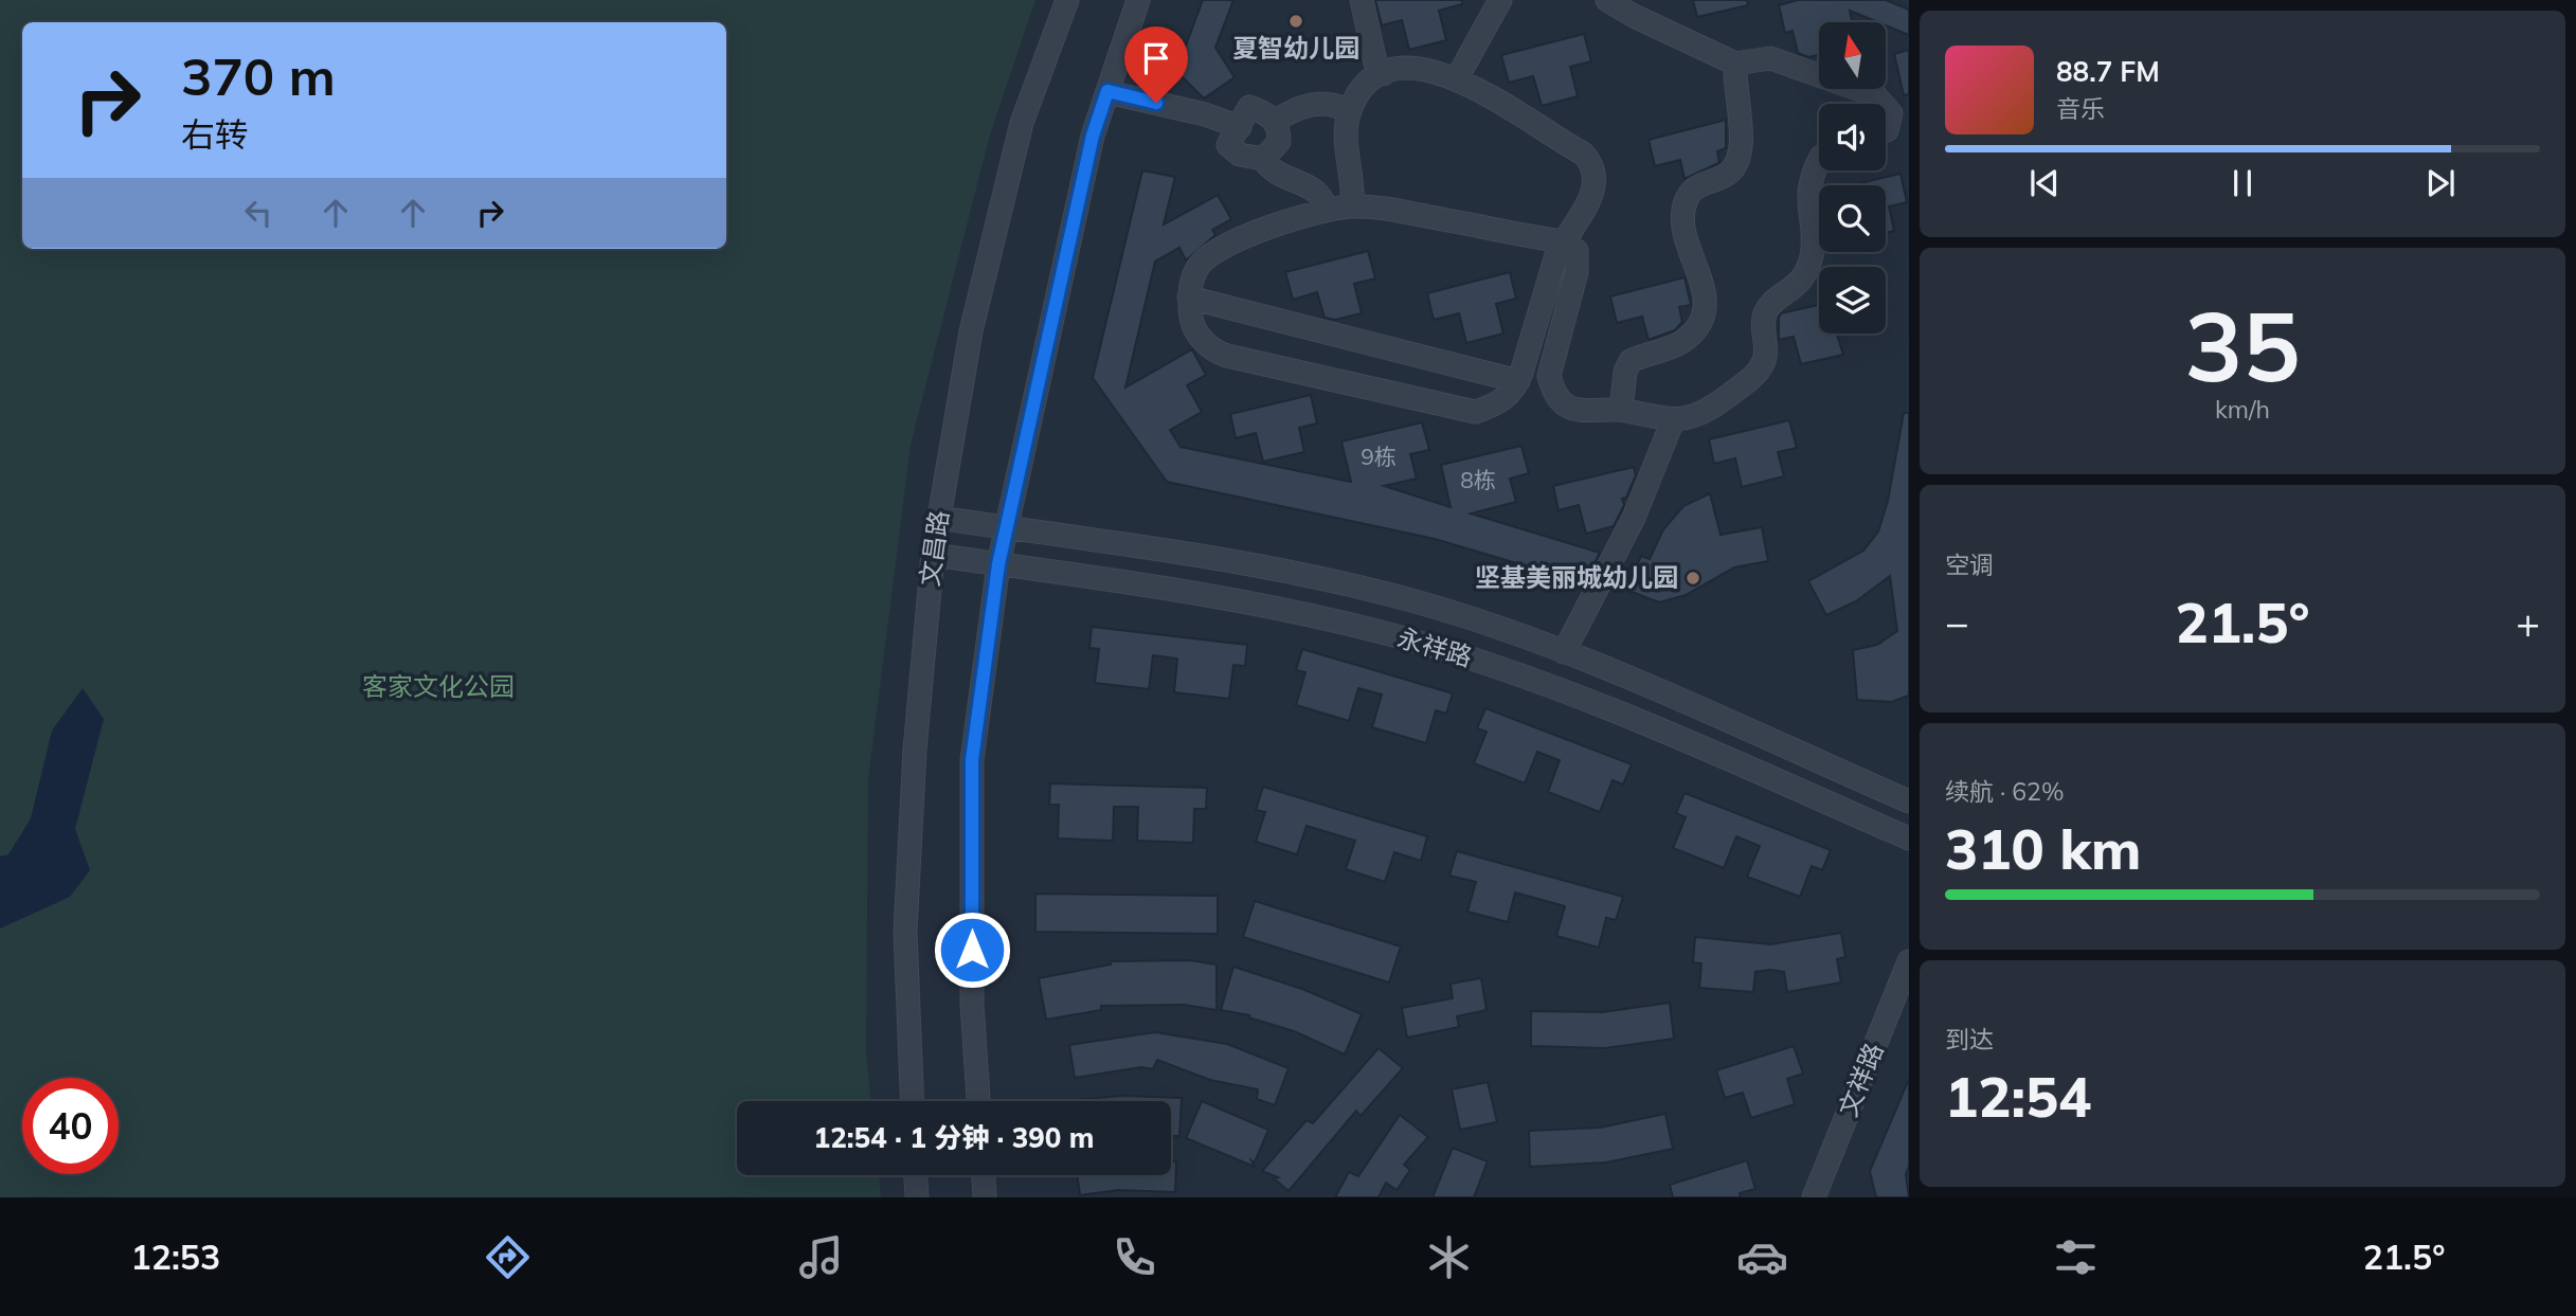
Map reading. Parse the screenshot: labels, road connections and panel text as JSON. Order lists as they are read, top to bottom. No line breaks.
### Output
{"streets":{"street":["文昌路","永祥路","文祥路"]},"crossings":[["文昌路","永祥路"]],"parks":["客家文化公园"],"places":["夏智幼儿园","坚基美丽城幼儿园"],"house_numbers":["9栋","8栋"],"north":"top","page":{"turn":["370 m","右转"],"song":["88.7 FM","音乐"],"tile":[["35","km/h"],"空调",["续航 · 62%","310 km"],["到达","12:54"]],"heat":["−","21.5°","+"],"limit":"40","trip":"12:54 · 1 分钟 · 390 m","tabs":["12:53","21.5°"]}}
